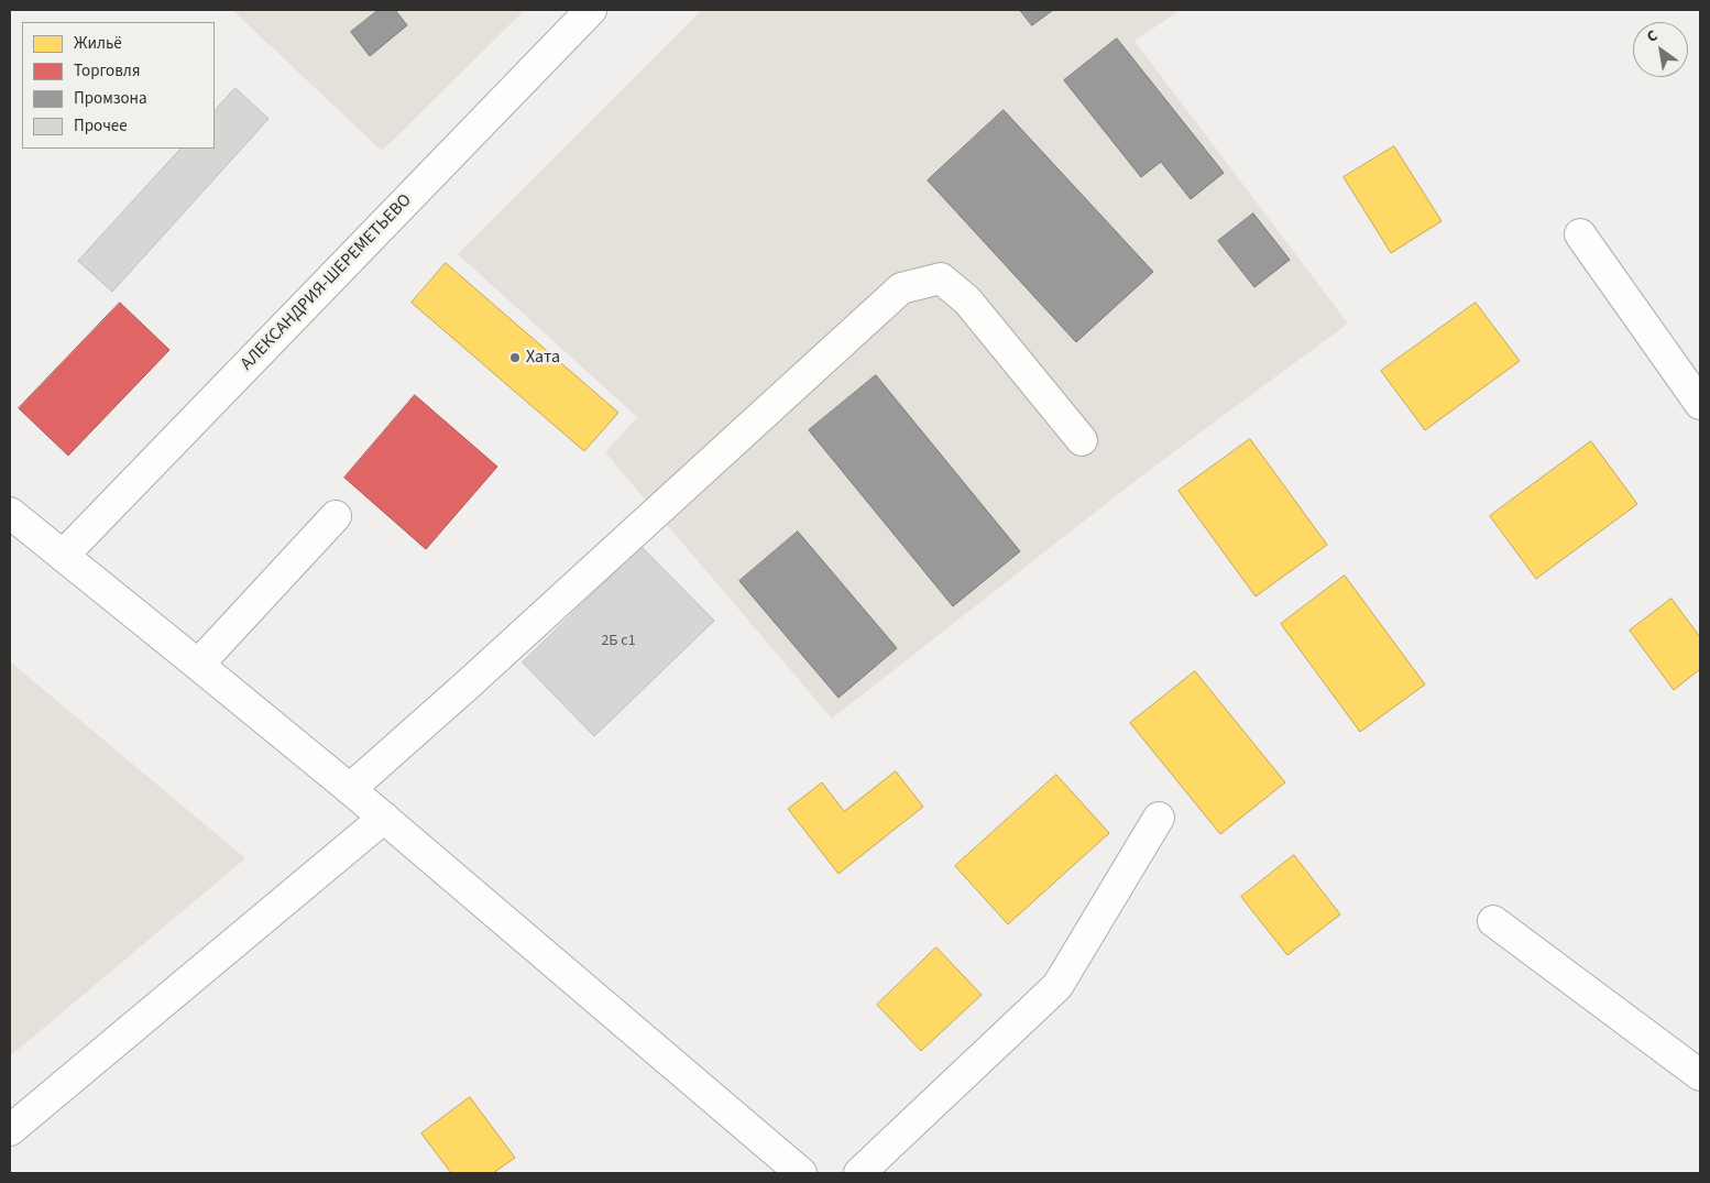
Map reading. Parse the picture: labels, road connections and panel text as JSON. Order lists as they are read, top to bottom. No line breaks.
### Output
{"streets":{"main road":["АЛЕКСАНДРИЯ-ШЕРЕМЕТЬЕВО"]},"places":["Хата"],"house_numbers":["2Б с1"],"legend":["Жильё","Торговля","Промзона","Прочее"],"north":"top left"}
